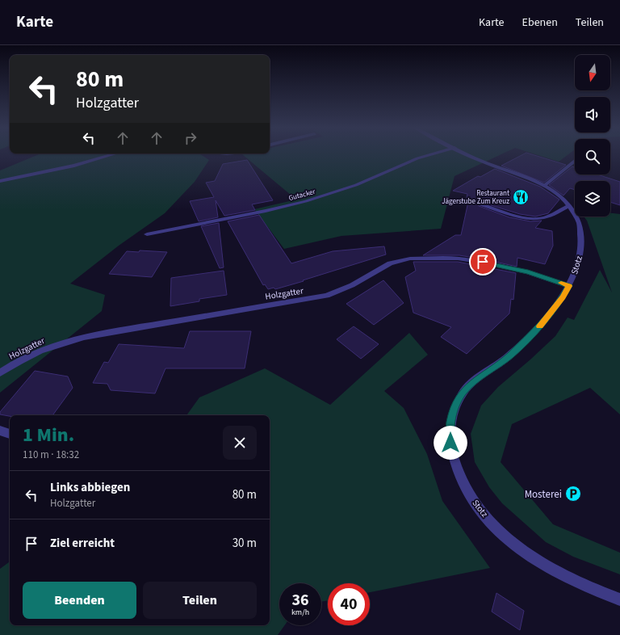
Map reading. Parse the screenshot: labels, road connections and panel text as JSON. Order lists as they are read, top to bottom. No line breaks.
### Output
{"streets":{"street":["Gutacker","Stotz","Holzgatter"]},"crossings":[["Stotz","Holzgatter"]],"places":{"restaurant":["Restaurant Jägerstube Zum Kreuz"],"parking":["Mosterei"]},"north":"bottom","page":{"header":"Karte","nav":["Karte","Ebenen","Teilen"],"turn":["80 m","Holzgatter"],"heading":["1 Min.","110 m · 18:32"],"list":[{"name":"Links abbiegen","note":"Holzgatter","value":"80 m"},{"name":"Ziel erreicht","value":"30 m"}],"buttons":["Beenden","Teilen"],"speed":"36 km/h","limit":"40"}}
